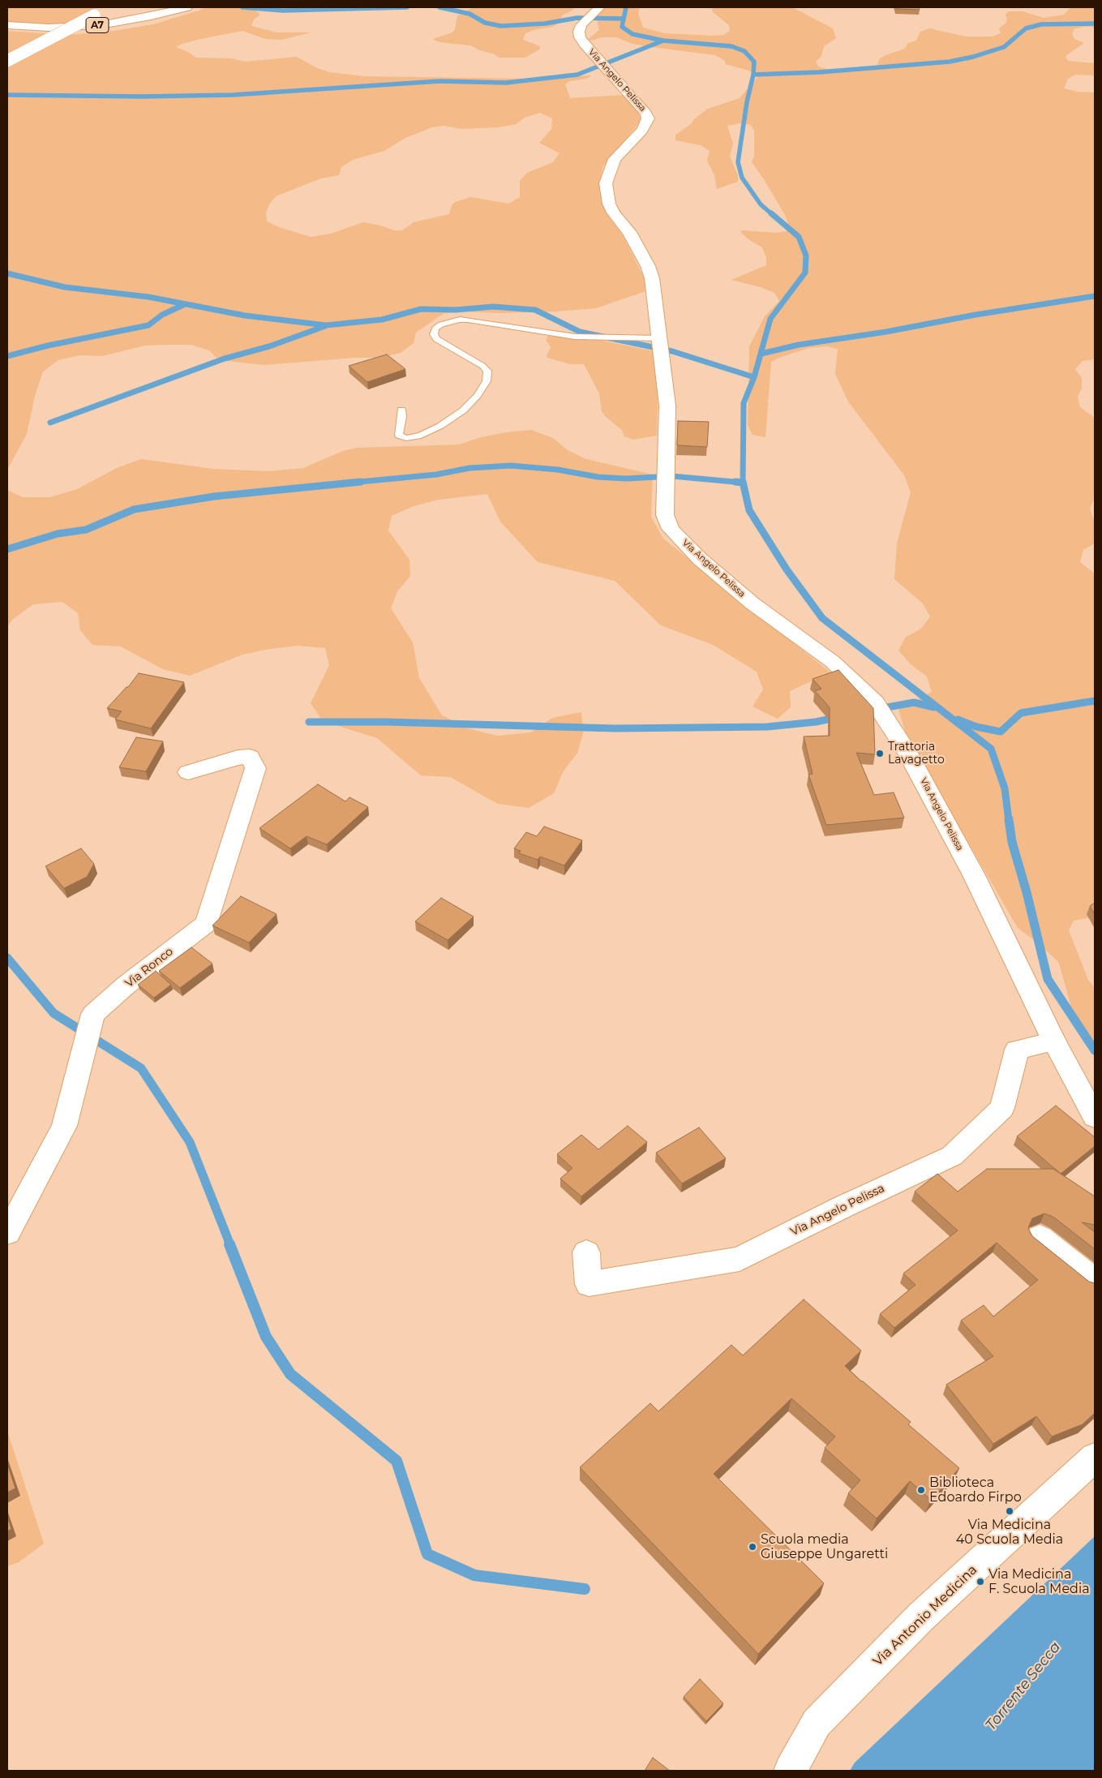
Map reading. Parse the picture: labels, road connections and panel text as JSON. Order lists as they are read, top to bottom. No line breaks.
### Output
{"streets":{"main road":["A7","Via Angelo Pelissa","Via Ronco","Via Antonio Medicina"]},"water":["Torrente Secca"],"places":["Trattoria Lavagetto","Biblioteca Edoardo Firpo","Via Medicina 40 Scuola Media","Scuola media Giuseppe Ungaretti","Via Medicina F. Scuola Media"]}
